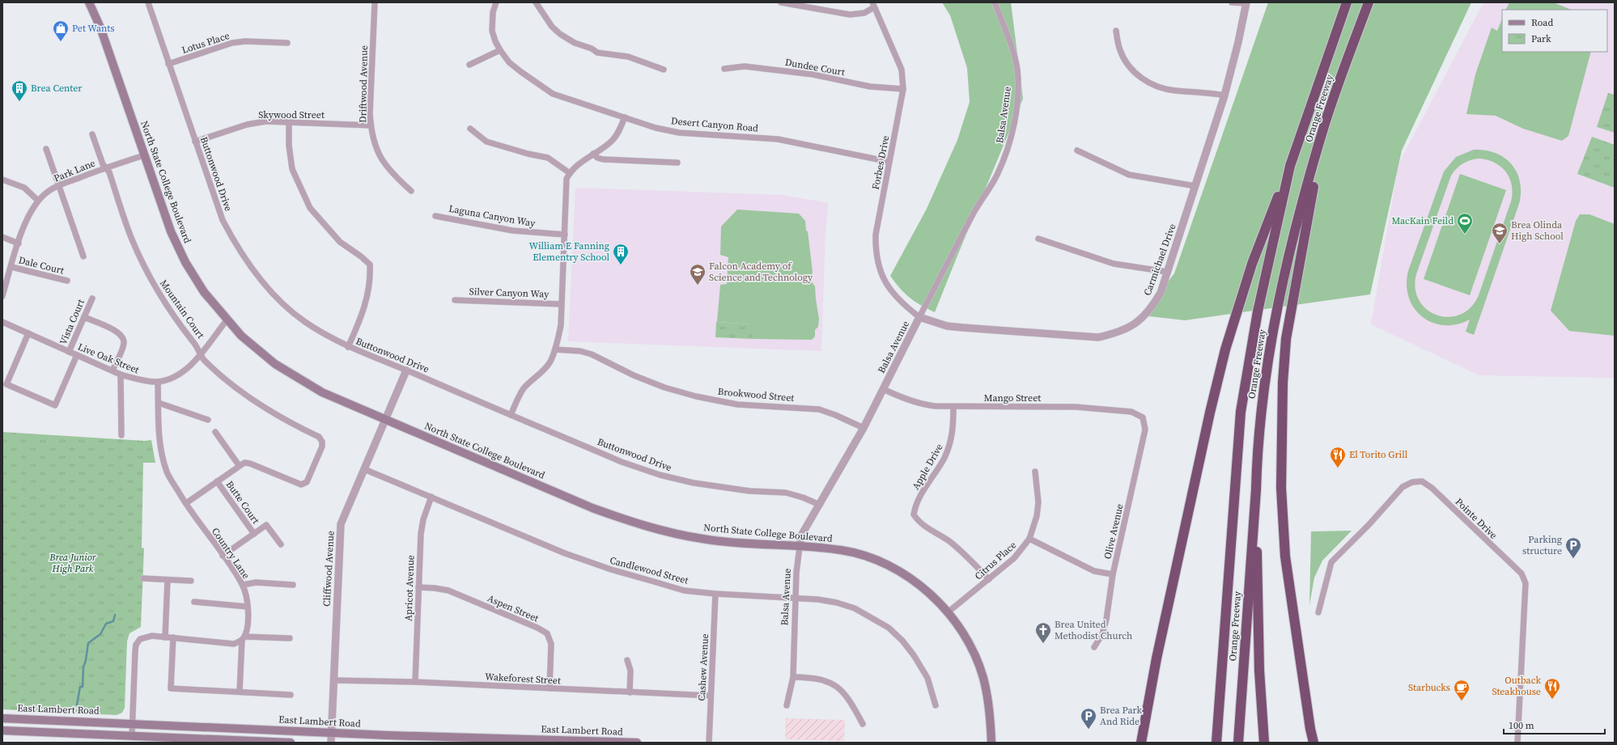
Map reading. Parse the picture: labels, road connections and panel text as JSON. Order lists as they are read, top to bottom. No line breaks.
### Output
{"streets":{"highway":["Orange Freeway"],"main road":["North State College Boulevard","East Lambert Road"],"street":["Lotus Place","Dundee Court","Driftwood Avenue","Skywood Street","Balsa Avenue","Desert Canyon Road","Forbes Drive","Park Lane","Buttonwood Drive","Laguna Canyon Way","Carmichael Drive","Dale Court","Silver Canyon Way","Mountain Court","Vista Court","Live Oak Street","Brookwood Street","Mango Street","Apple Drive","Butte Court","Pointe Drive","Olive Avenue","Country Lane","Citrus Place","Cliffwood Avenue","Candlewood Street","Apricot Avenue","Aspen Street","Cashew Avenue","Wakeforest Street"]},"crossings":[["Lotus Place","Buttonwood Drive"],["Dundee Court","Forbes Drive"],["Driftwood Avenue","Skywood Street"],["Skywood Street","Buttonwood Drive"],["Balsa Avenue","Forbes Drive"],["Balsa Avenue","Buttonwood Drive"],["Balsa Avenue","North State College Boulevard"],["Balsa Avenue","Carmichael Drive"],["Balsa Avenue","Brookwood Street"],["Balsa Avenue","Mango Street"],["Balsa Avenue","Candlewood Street"],["Desert Canyon Road","Forbes Drive"],["Forbes Drive","Carmichael Drive"],["Park Lane","North State College Boulevard"],["Park Lane","Dale Court"],["Park Lane","Mountain Court"],["Buttonwood Drive","Cliffwood Avenue"],["North State College Boulevard","Live Oak Street"],["North State College Boulevard","Citrus Place"],["North State College Boulevard","Cliffwood Avenue"],["Mountain Court","Live Oak Street"],["Vista Court","Live Oak Street"],["Live Oak Street","Country Lane"],["Mango Street","Apple Drive"],["Mango Street","Olive Avenue"],["Apple Drive","Citrus Place"],["Cliffwood Avenue","Candlewood Street"],["Cliffwood Avenue","Wakeforest Street"],["Cliffwood Avenue","East Lambert Road"],["Candlewood Street","Apricot Avenue"],["Candlewood Street","Cashew Avenue"],["Apricot Avenue","Aspen Street"],["Apricot Avenue","Wakeforest Street"],["Aspen Street","Wakeforest Street"],["Cashew Avenue","Wakeforest Street"]],"parks":["Brea Junior High Park"],"places":{"shop":["Pet Wants"],"building":["Brea Center","William E Fanning Elementry School"],"sports":["MacKain Feild"],"school or university":["Brea Olinda High School","Falcon Academy of Science and Technology"],"restaurant":["El Torito Grill","Outback Steakhouse"],"parking":["Parking structure","Brea Park And Ride"],"church":["Brea United Methodist Church"],"cafe":["Starbucks"]},"legend":["Road","Park"],"scale_bar":"100 m"}
